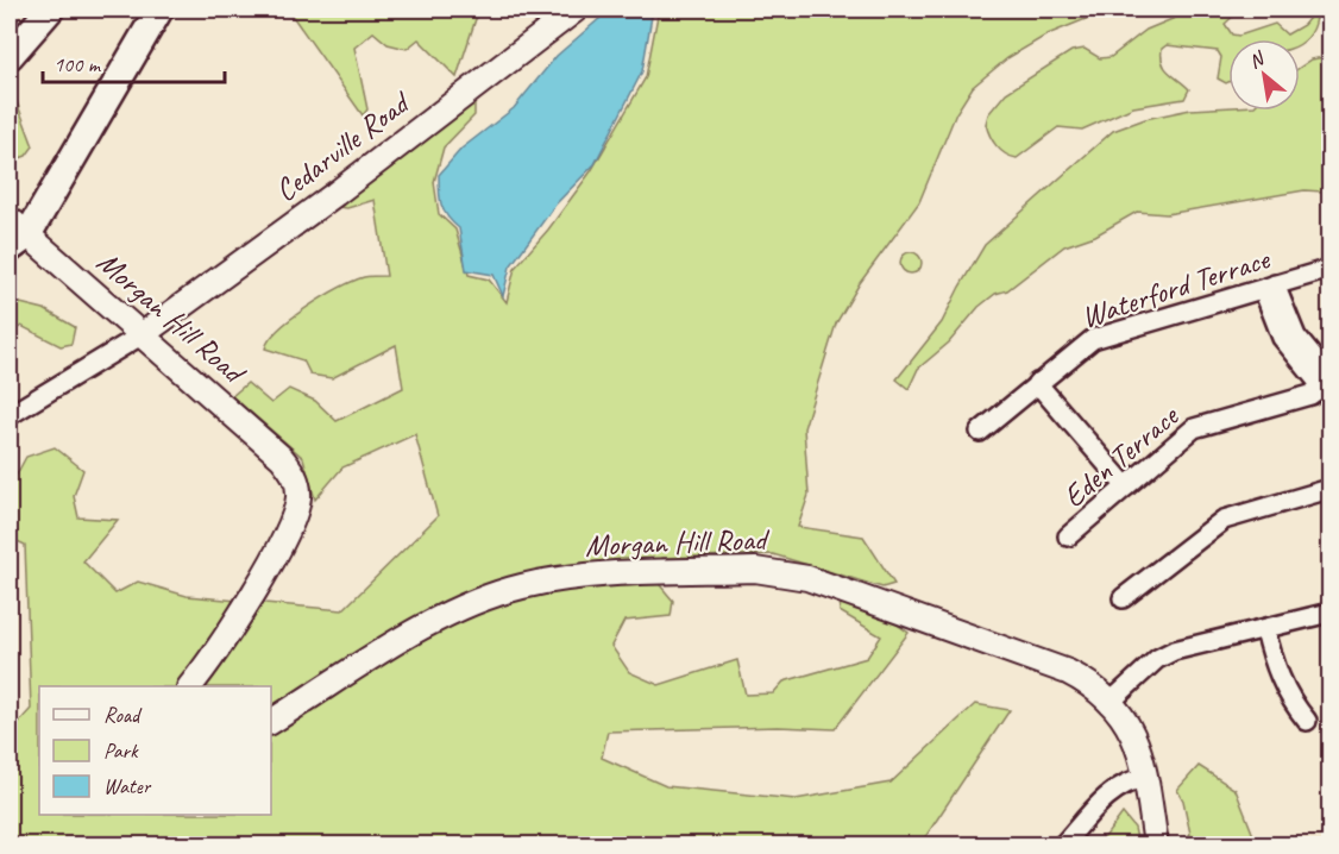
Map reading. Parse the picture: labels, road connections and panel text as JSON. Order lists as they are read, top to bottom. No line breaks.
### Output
{"streets":{"main road":["Cedarville Road","Morgan Hill Road"],"street":["Waterford Terrace","Eden Terrace"]},"crossings":[["Cedarville Road","Morgan Hill Road"]],"legend":["Road","Park","Water"],"scale_bar":"100 m","north":"top left"}
